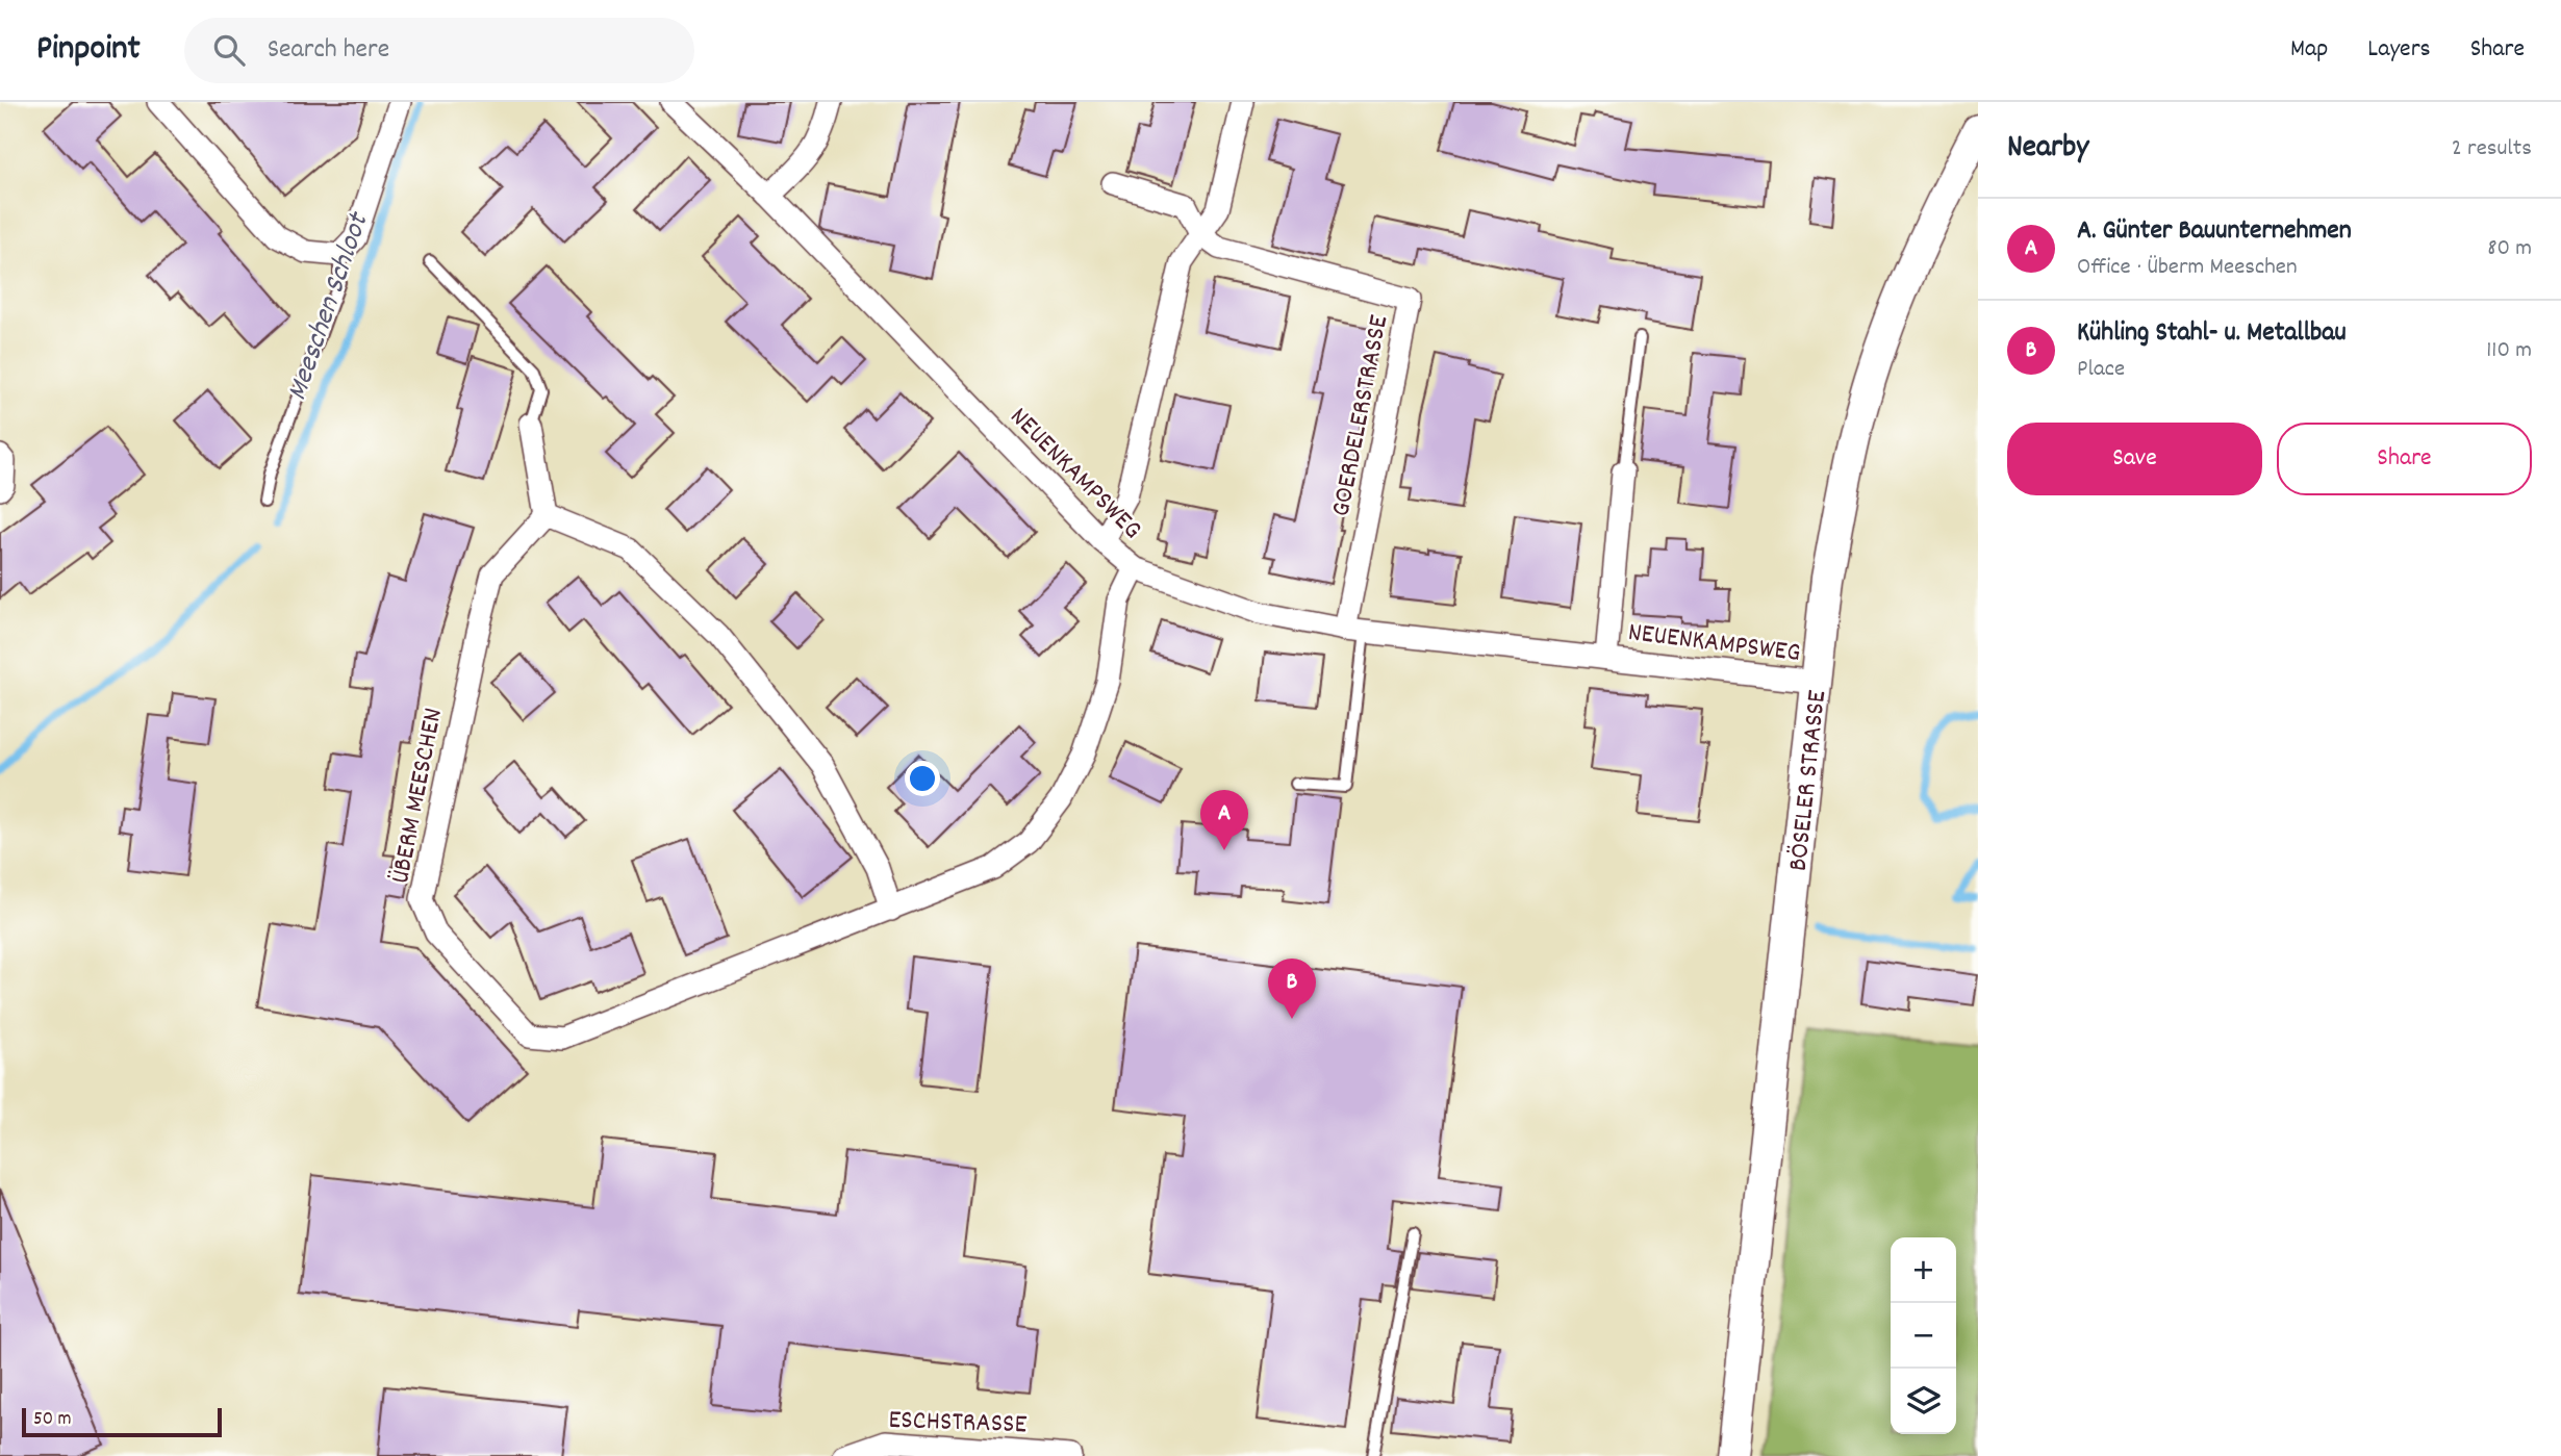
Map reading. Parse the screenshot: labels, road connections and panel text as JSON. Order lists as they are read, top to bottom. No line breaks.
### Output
{"streets":{"main road":["BÖSELER STRASSE"],"street":["GOERDELERSTRASSE","NEUENKAMPSWEG","ÜBERM MEESCHEN","ESCHSTRASSE"]},"crossings":[["GOERDELERSTRASSE","NEUENKAMPSWEG"],["NEUENKAMPSWEG","BÖSELER STRASSE"],["NEUENKAMPSWEG","ÜBERM MEESCHEN"]],"water":["Meeschen Schloot"],"scale_bar":"50 m","page":{"header":"Pinpoint","search":"Search here","nav":["Map","Layers","Share"],"heading":["Nearby","2 results"],"list":[{"mark":"A","name":"A. Günter Bauunternehmen","note":"Office · Überm Meeschen","value":"80 m"},{"mark":"B","name":"Kühling Stahl- u. Metallbau","note":"Place","value":"110 m"}],"buttons":["Save","Share"],"pins":["A","B"],"map_buttons":["+","−"],"scale":"50 m"}}
